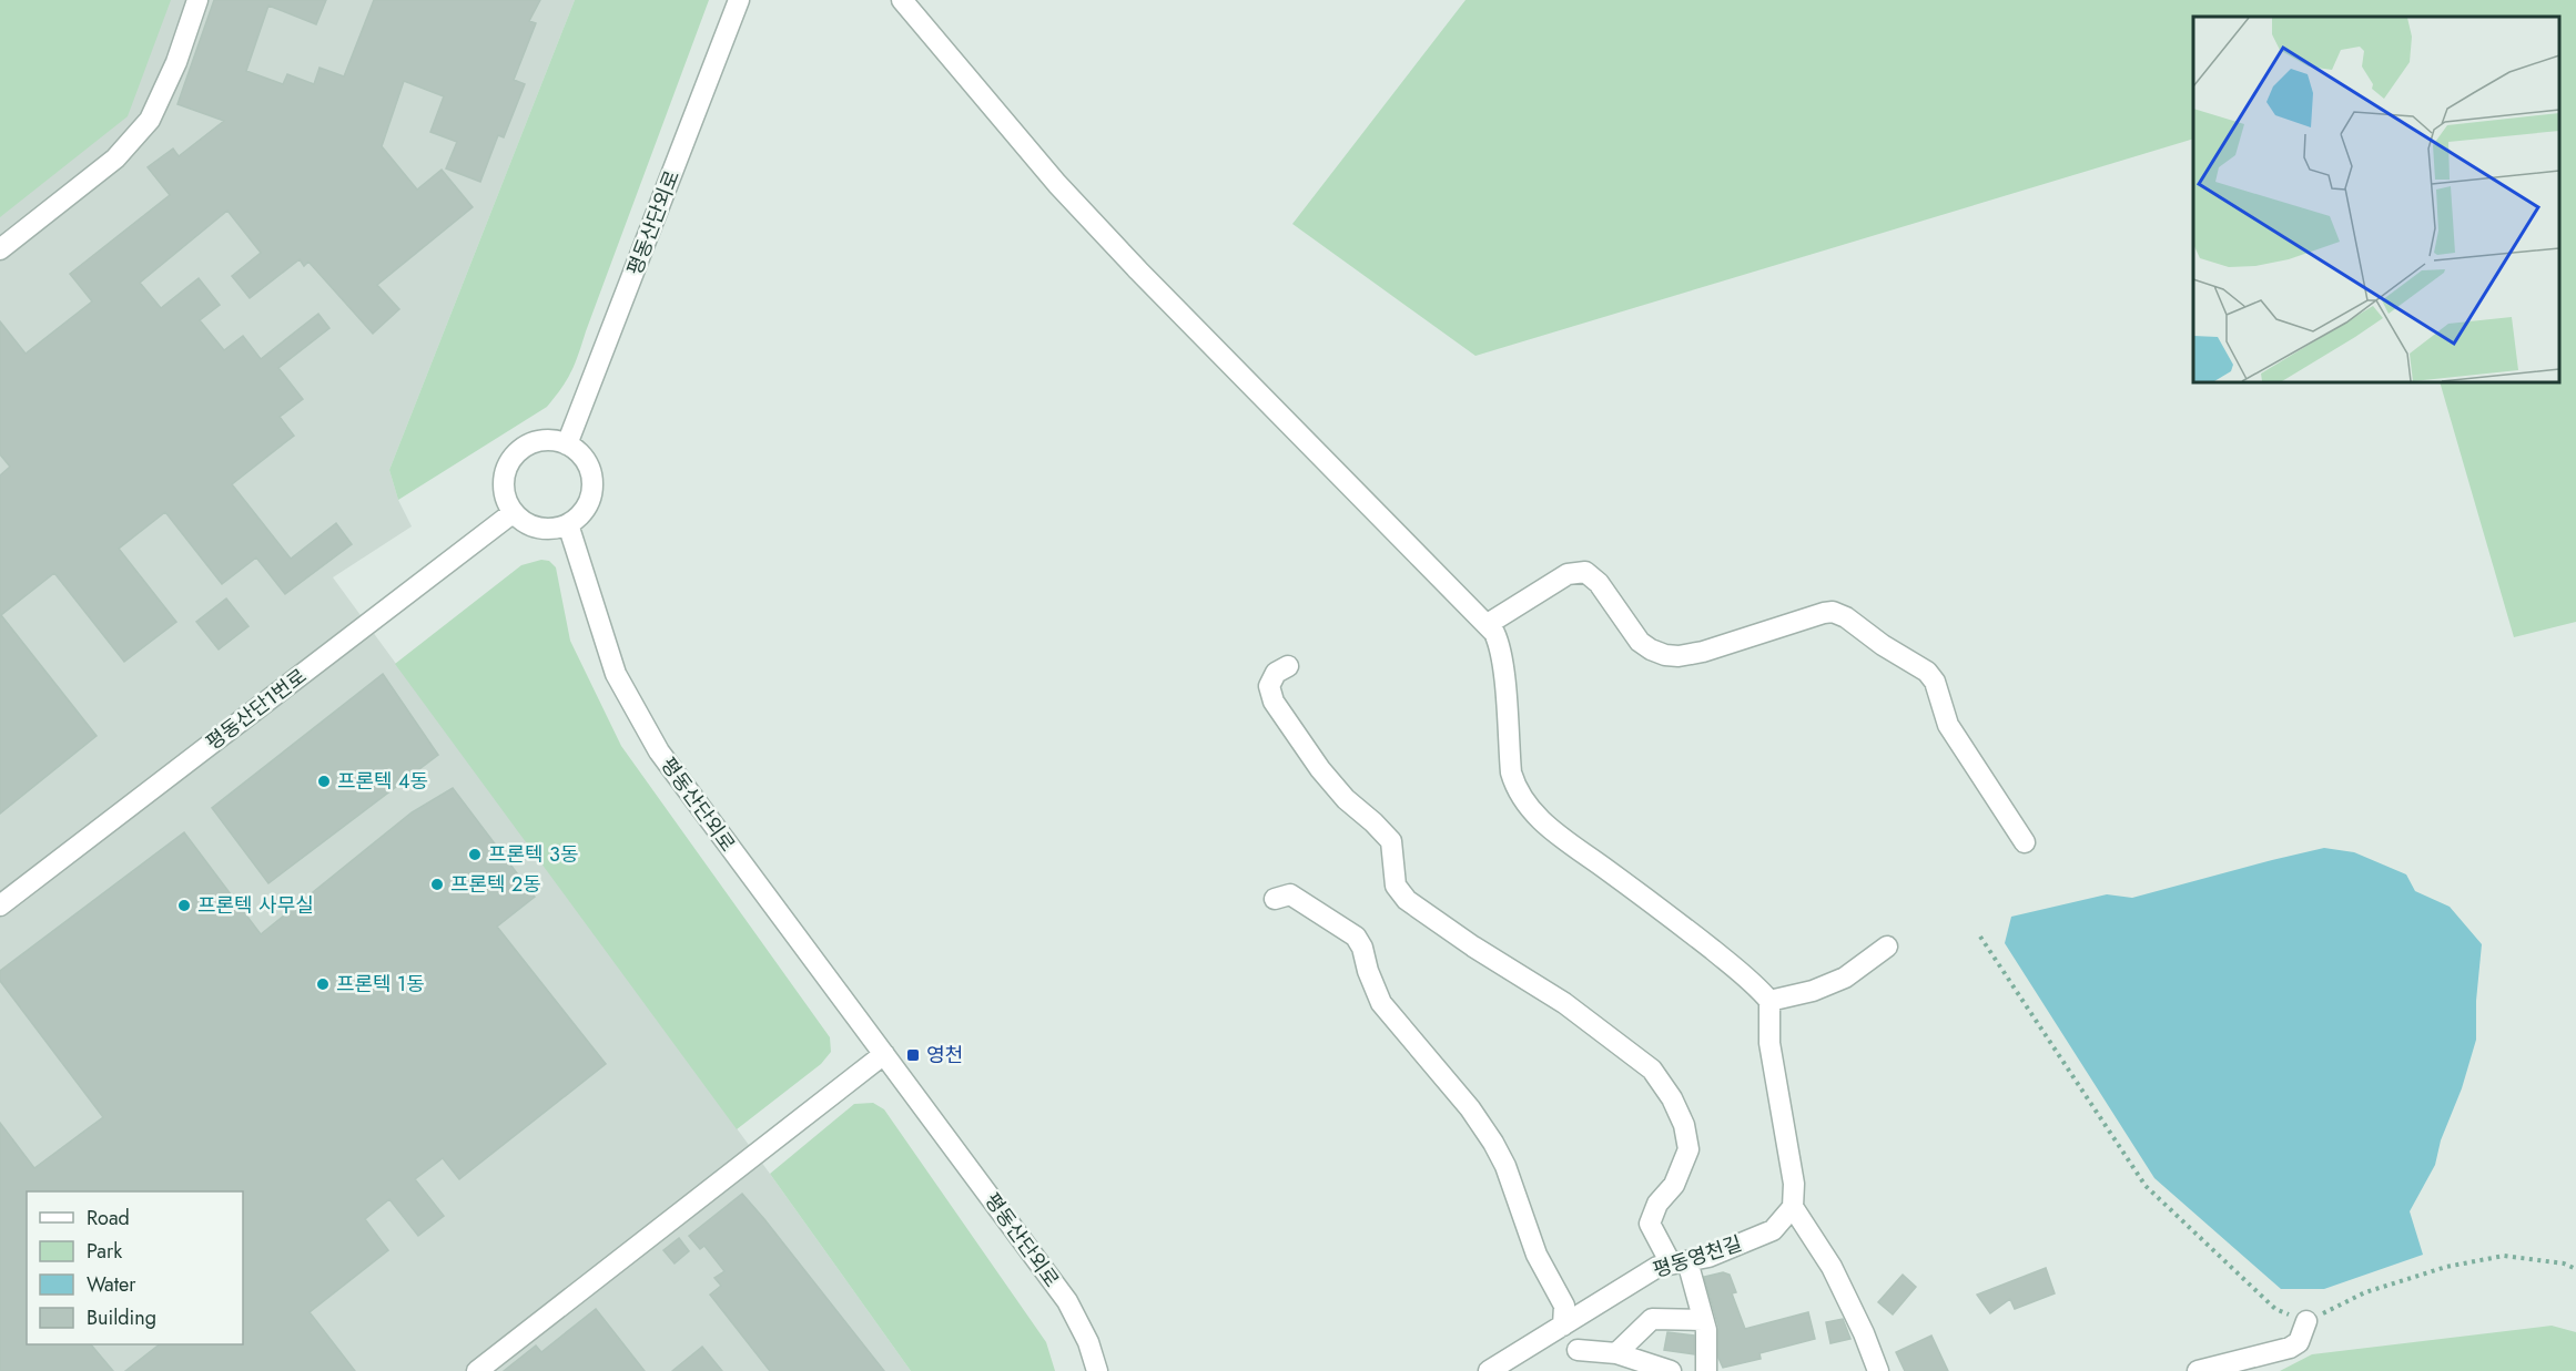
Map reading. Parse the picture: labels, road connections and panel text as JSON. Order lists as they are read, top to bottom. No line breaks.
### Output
{"streets":{"street":["평동산단외로","평동산단1번로","평동영천길"]},"crossings":[["평동산단외로","평동산단1번로"]],"places":{"other":["프론텍 4동","프론텍 3동","프론텍 2동","프론텍 사무실","프론텍 1동"],"transit":["영천"]},"legend":["Road","Park","Water","Building"]}
